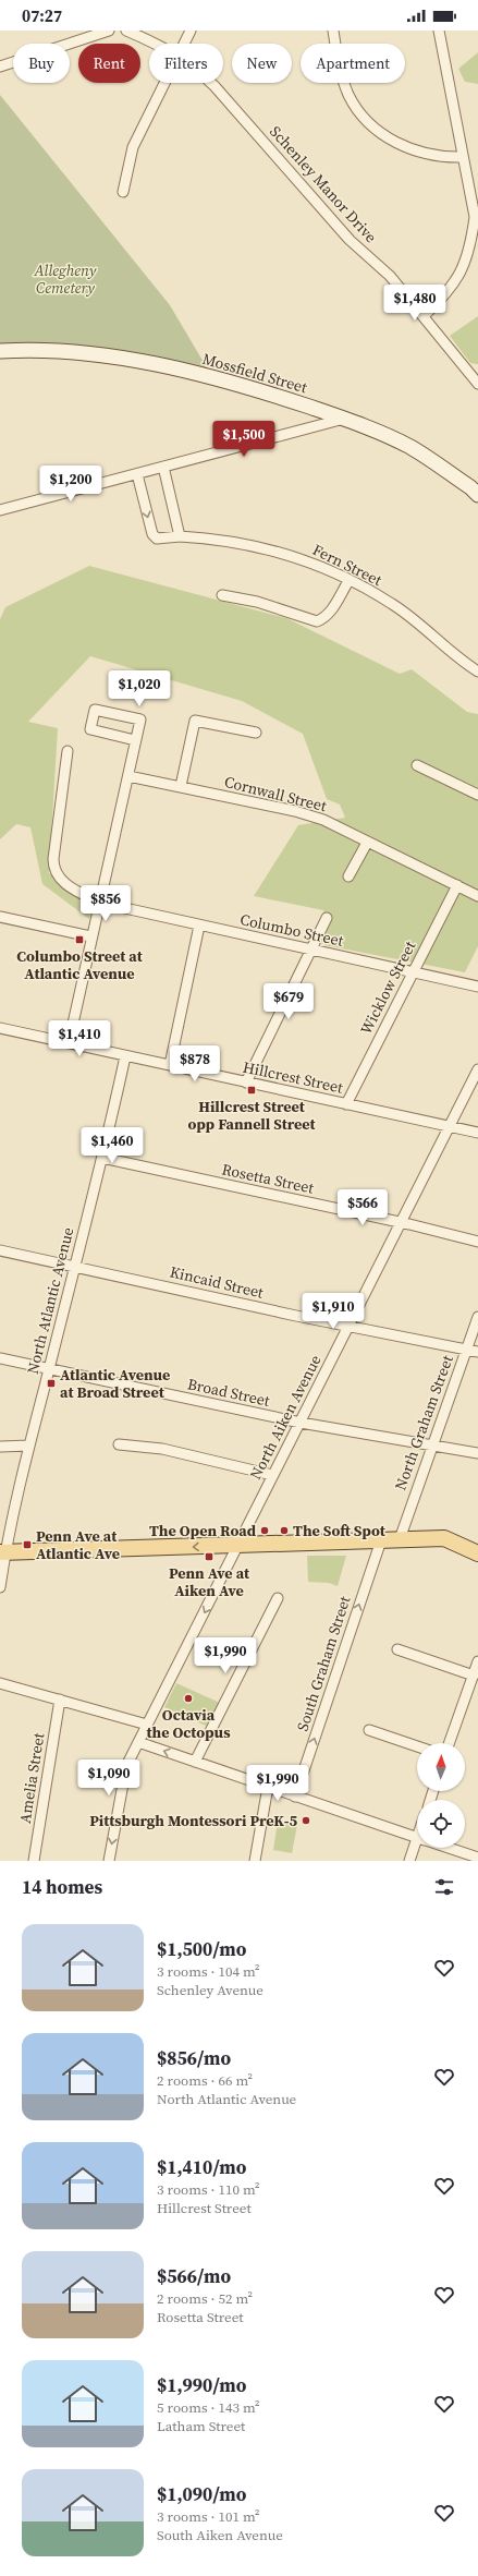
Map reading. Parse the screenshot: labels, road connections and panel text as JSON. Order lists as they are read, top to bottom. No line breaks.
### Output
{"streets":{"street":["Schenley Manor Drive","Mossfield Street","Fern Street","Cornwall Street","Columbo Street","Wicklow Street","Hillcrest Street","Rosetta Street","Kincaid Street","North Atlantic Avenue","Broad Street","North Aiken Avenue","North Graham Street","South Graham Street","Amelia Street"]},"crossings":[["Cornwall Street","Wicklow Street"],["Columbo Street","Wicklow Street"],["Wicklow Street","Hillcrest Street"],["Hillcrest Street","North Atlantic Avenue"],["Hillcrest Street","North Aiken Avenue"],["Rosetta Street","North Atlantic Avenue"],["Rosetta Street","North Aiken Avenue"],["Kincaid Street","North Atlantic Avenue"],["Kincaid Street","North Aiken Avenue"],["Kincaid Street","North Graham Street"],["North Atlantic Avenue","Broad Street"],["Broad Street","North Aiken Avenue"],["Broad Street","North Graham Street"]],"one_way":["South Graham Street"],"parks":["Allegheny Cemetery"],"places":{"transit":["Columbo Street at Atlantic Avenue","Hillcrest Street opp Fannell Street","Atlantic Avenue at Broad Street","Penn Ave at Atlantic Ave","Penn Ave at Aiken Ave"],"other":["The Open Road","The Soft Spot","Octavia the Octopus","Pittsburgh Montessori PreK-5"]},"north":"top","page":{"status":"07:27","chip":["Buy","Rent","Filters","New","Apartment"],"price":["$1,480","$1,500","$1,200","$1,020","$856","$679","$1,410","$878","$1,460","$566","$1,910","$1,990","$1,090","$1,990"],"heading":"14 homes","list":[{"name":"$1,500/mo","note":"3 rooms · 104 m² · Schenley Avenue"},{"name":"$856/mo","note":"2 rooms · 66 m² · North Atlantic Avenue"},{"name":"$1,410/mo","note":"3 rooms · 110 m² · Hillcrest Street"},{"name":"$566/mo","note":"2 rooms · 52 m² · Rosetta Street"},{"name":"$1,990/mo","note":"5 rooms · 143 m² · Latham Street"},{"name":"$1,090/mo","note":"3 rooms · 101 m² · South Aiken Avenue"}]}}
